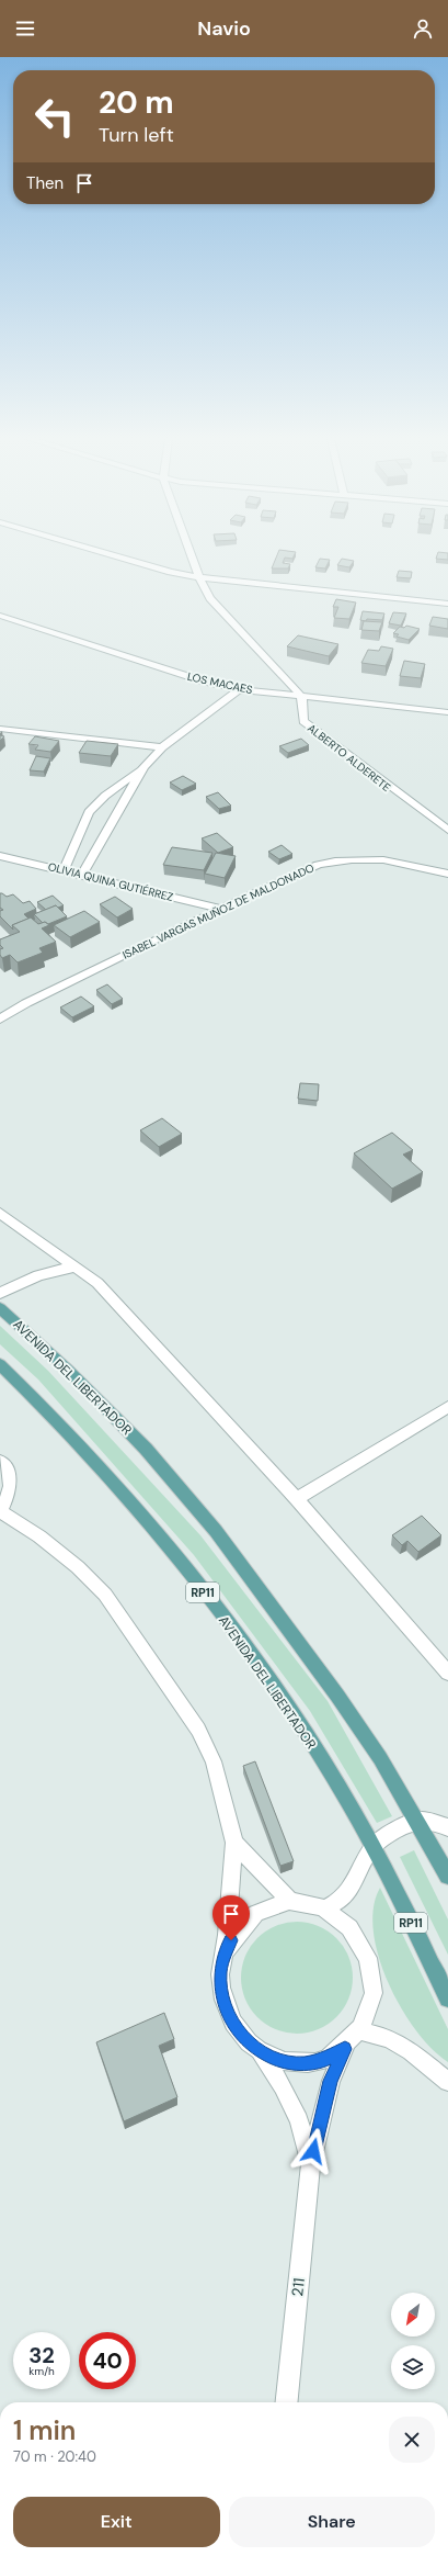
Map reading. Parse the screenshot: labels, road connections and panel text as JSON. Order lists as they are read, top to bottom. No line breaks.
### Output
{"streets":{"main road":["AVENIDA DEL LIBERTADOR","RP11"],"street":["LOS MACAES","ALBERTO ALDERETE","OLIVIA QUINA GUTIÉRREZ","ISABEL VARGAS MUÑOZ DE MALDONADO","211"]},"crossings":[["LOS MACAES","ALBERTO ALDERETE"],["OLIVIA QUINA GUTIÉRREZ","ISABEL VARGAS MUÑOZ DE MALDONADO"]],"north":"bottom left","page":{"header":"Navio","turn":["20 m","Turn left"],"then":"Then","speed":"32 km/h","limit":"40","heading":["1 min","70 m · 20:40"],"buttons":["Exit","Share"]}}
